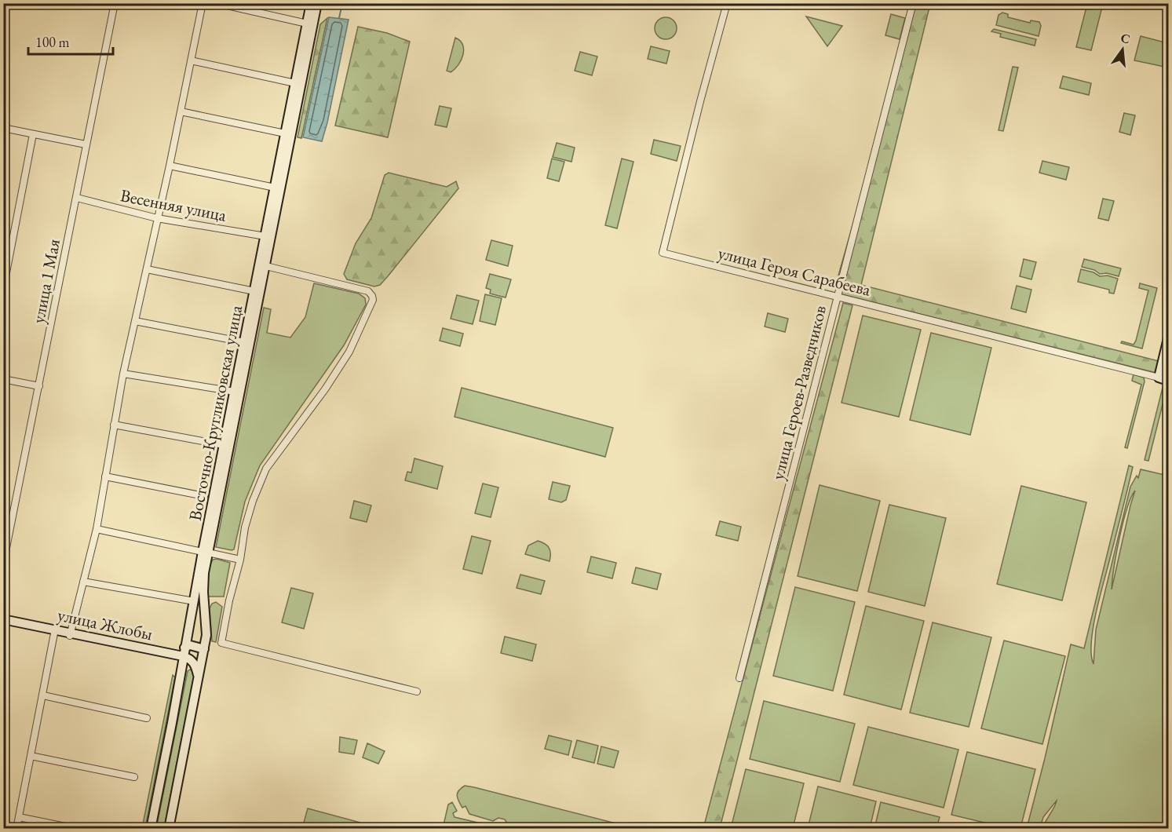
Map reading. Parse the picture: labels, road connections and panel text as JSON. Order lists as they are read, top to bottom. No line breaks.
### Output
{"streets":{"main road":["улица Героя Сарабеева","Восточно-Кругликовская улица","улица Жлобы"],"street":["Весенняя улица","улица 1 Мая","улица Героев-Разведчиков"]},"crossings":[["Весенняя улица","улица 1 Мая"],["Весенняя улица","Восточно-Кругликовская улица"],["улица Героя Сарабеева","улица Героев-Разведчиков"],["Восточно-Кругликовская улица","улица Жлобы"]],"scale_bar":"100 m","north":"top"}
